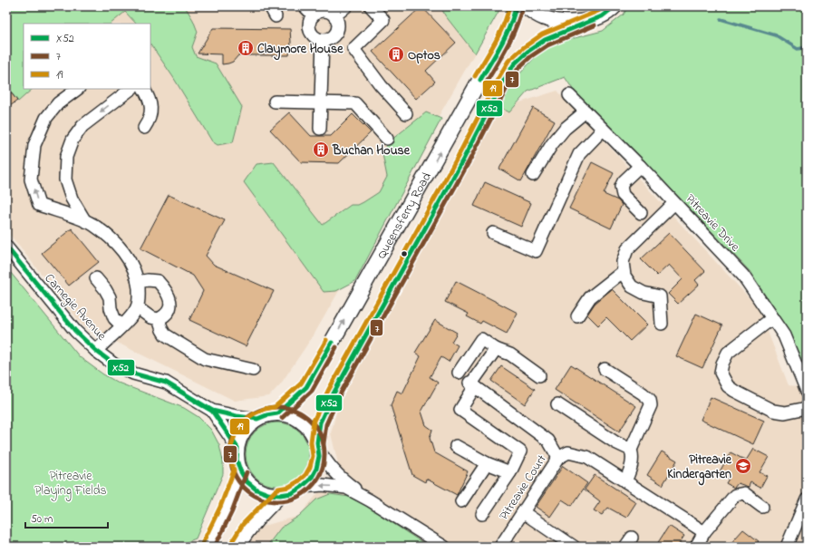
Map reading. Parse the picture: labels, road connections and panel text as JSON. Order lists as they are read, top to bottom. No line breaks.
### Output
{"streets":{"main road":["Queensferry Road"],"street":["Pitreavie Drive","Carnegie Avenue","Pitreavie Court"]},"parks":["Pitreavie Playing Fields"],"places":{"building":["Claymore House","Optos","Buchan House"],"school or university":["Pitreavie Kindergarten"]},"lines":["transit line X52","transit line 19","transit line 7"],"legend":["X52","7","19"],"scale_bar":"50 m"}
